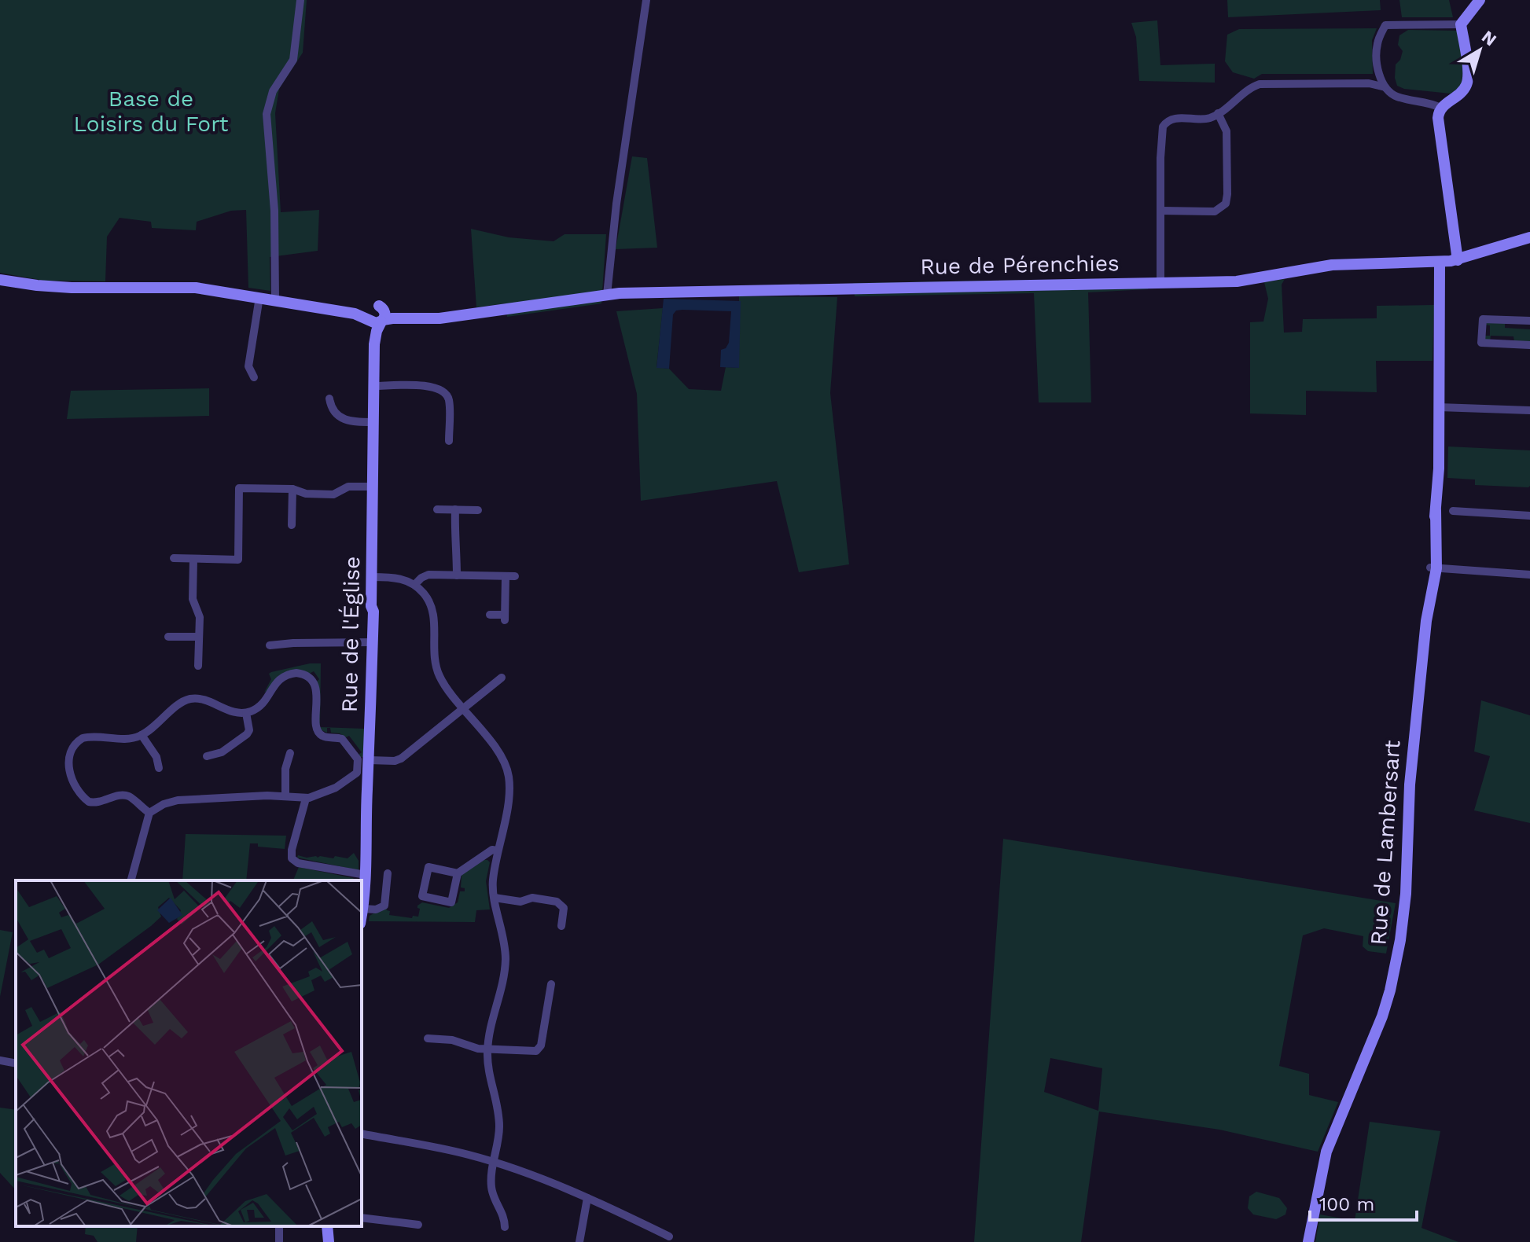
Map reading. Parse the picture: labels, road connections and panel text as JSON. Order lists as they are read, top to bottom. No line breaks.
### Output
{"streets":{"main road":["Rue de Pérenchies","Rue de l'Église","Rue de Lambersart"]},"crossings":[["Rue de Pérenchies","Rue de Lambersart"]],"parks":["Base de Loisirs du Fort"],"scale_bar":"100 m","north":"top right"}
